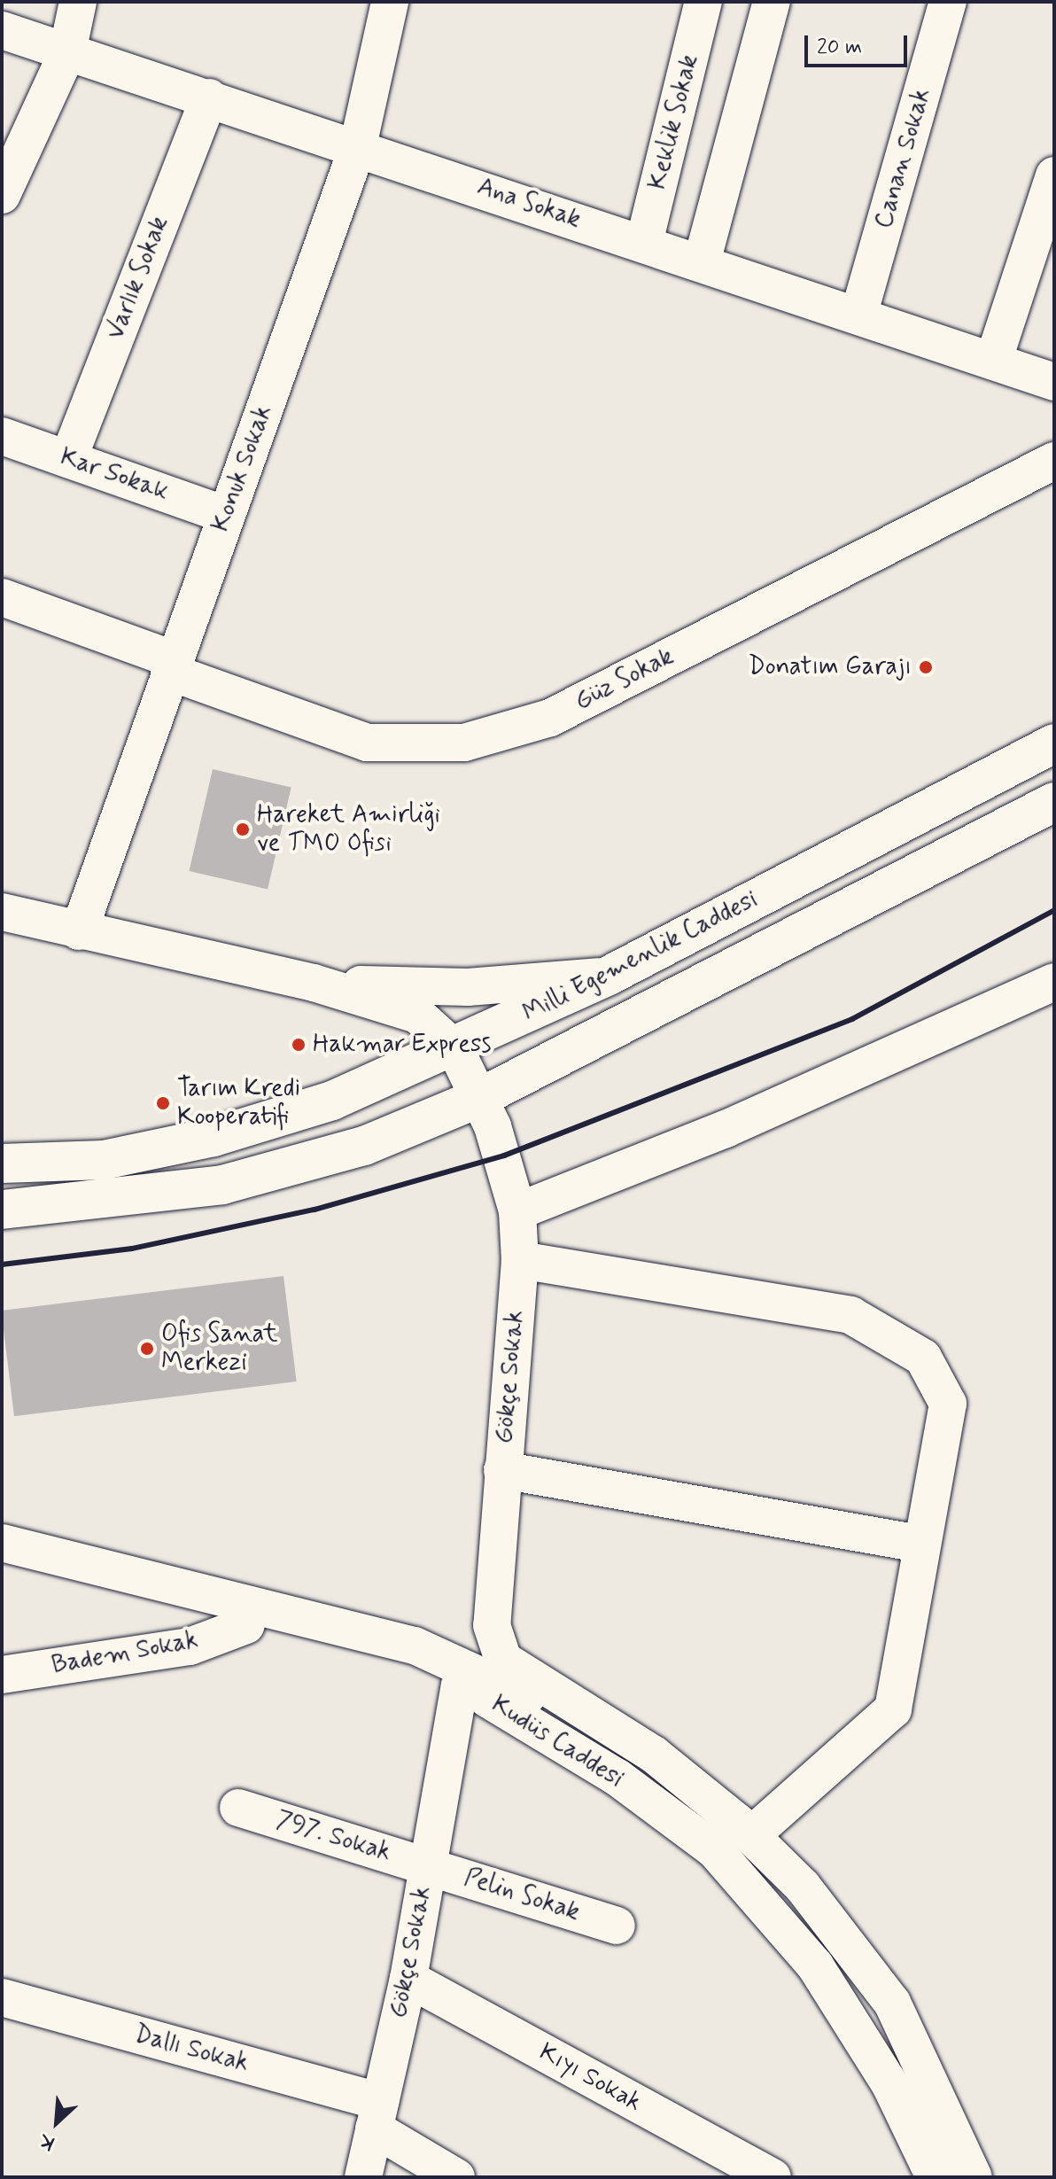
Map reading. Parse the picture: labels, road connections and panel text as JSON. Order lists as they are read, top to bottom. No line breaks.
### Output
{"streets":{"main road":["Milli Egemenlik Caddesi"],"street":["Keklik Sokak","Canan Sokak","Ana Sokak","Varlık Sokak","Konuk Sokak","Kar Sokak","Güz Sokak","Gökçe Sokak","Badem Sokak","Kudüs Caddesi","797. Sokak","Pelin Sokak","Dallı Sokak","Kıyı Sokak"]},"crossings":[["Keklik Sokak","Ana Sokak"],["Canan Sokak","Ana Sokak"],["Ana Sokak","Varlık Sokak"],["Ana Sokak","Konuk Sokak"],["Varlık Sokak","Kar Sokak"],["Konuk Sokak","Kar Sokak"],["Konuk Sokak","Güz Sokak"],["Milli Egemenlik Caddesi","Gökçe Sokak"],["Gökçe Sokak","Kudüs Caddesi"],["Gökçe Sokak","797. Sokak"],["Gökçe Sokak","Pelin Sokak"],["Gökçe Sokak","Dallı Sokak"],["Gökçe Sokak","Kıyı Sokak"],["Badem Sokak","Kudüs Caddesi"],["797. Sokak","Pelin Sokak"]],"places":["Donatım Garajı","Hareket Amirliği ve TMO Ofisi","Hakmar Express","Tarım Kredi Kooperatifi","Ofis Sanat Merkezi"],"scale_bar":"20 m","north":"bottom left"}
